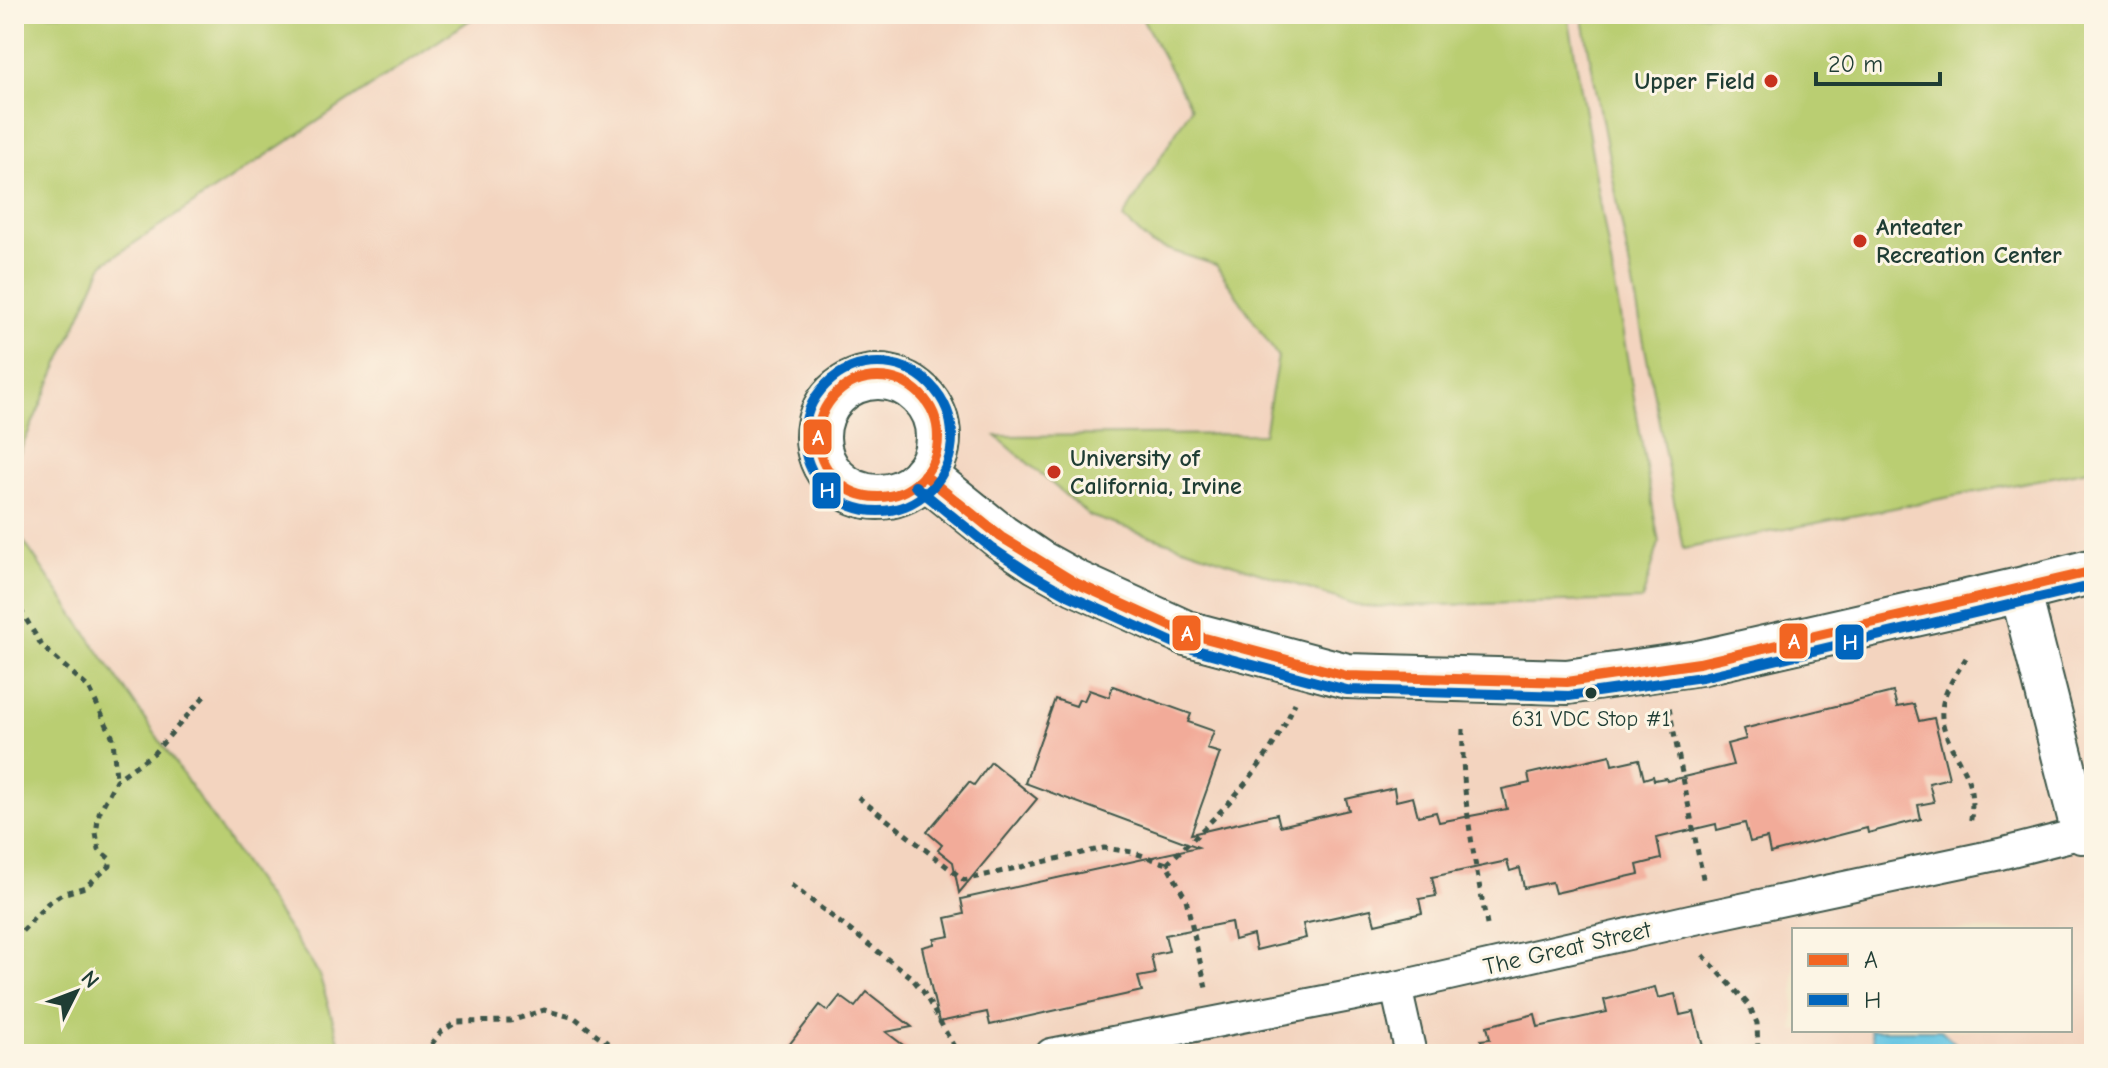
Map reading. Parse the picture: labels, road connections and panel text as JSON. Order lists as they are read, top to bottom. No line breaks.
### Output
{"streets":{"street":["The Great Street"]},"places":["Upper Field","Anteater Recreation Center","University of California, Irvine","631 VDC Stop #1"],"lines":["transit line H","transit line A"],"legend":["A","H"],"scale_bar":"20 m","north":"top right"}
